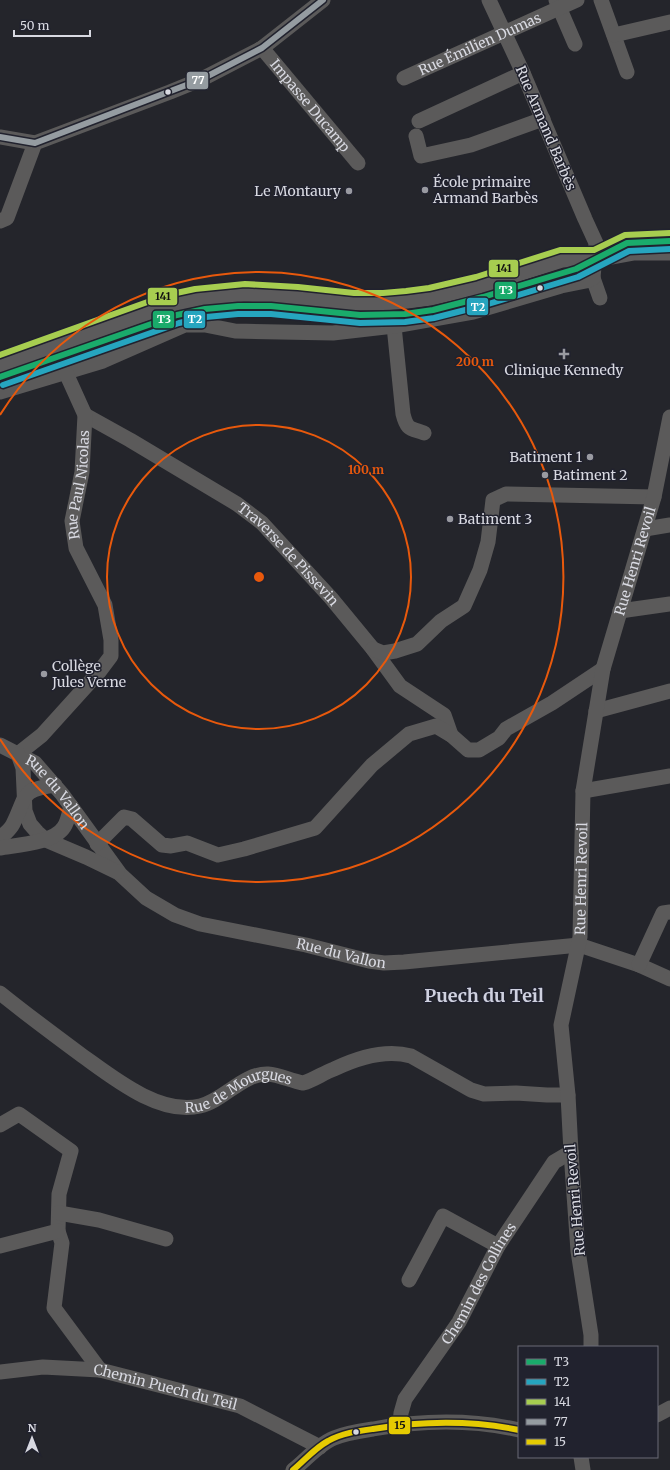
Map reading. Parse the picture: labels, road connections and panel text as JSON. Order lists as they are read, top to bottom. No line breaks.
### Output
{"streets":{"street":["Rue Émilien Dumas","Impasse Ducamp","Rue Armand Barbès","Rue Paul Nicolas","Traverse de Pissevin","Rue Henri Revoil","Rue du Vallon","Rue de Mourgues","Chemin des Collines","Chemin Puech du Teil"]},"crossings":[["Rue Émilien Dumas","Rue Armand Barbès"],["Rue Paul Nicolas","Traverse de Pissevin"],["Rue Paul Nicolas","Rue du Vallon"],["Rue Henri Revoil","Rue du Vallon"],["Rue Henri Revoil","Rue de Mourgues"],["Rue Henri Revoil","Chemin des Collines"]],"districts":["Puech du Teil"],"places":{"other":["École primaire Armand Barbès","Le Montaury","Batiment 1","Batiment 2","Batiment 3","Collège Jules Verne"],"health":["Clinique Kennedy"]},"lines":["transit line 77","transit line 141","transit line T3","transit line T2","transit line 15"],"legend":["T3","T2","141","77","15"],"scale_bar":"50 m","north":"top","rings":["200 m","100 m"]}
